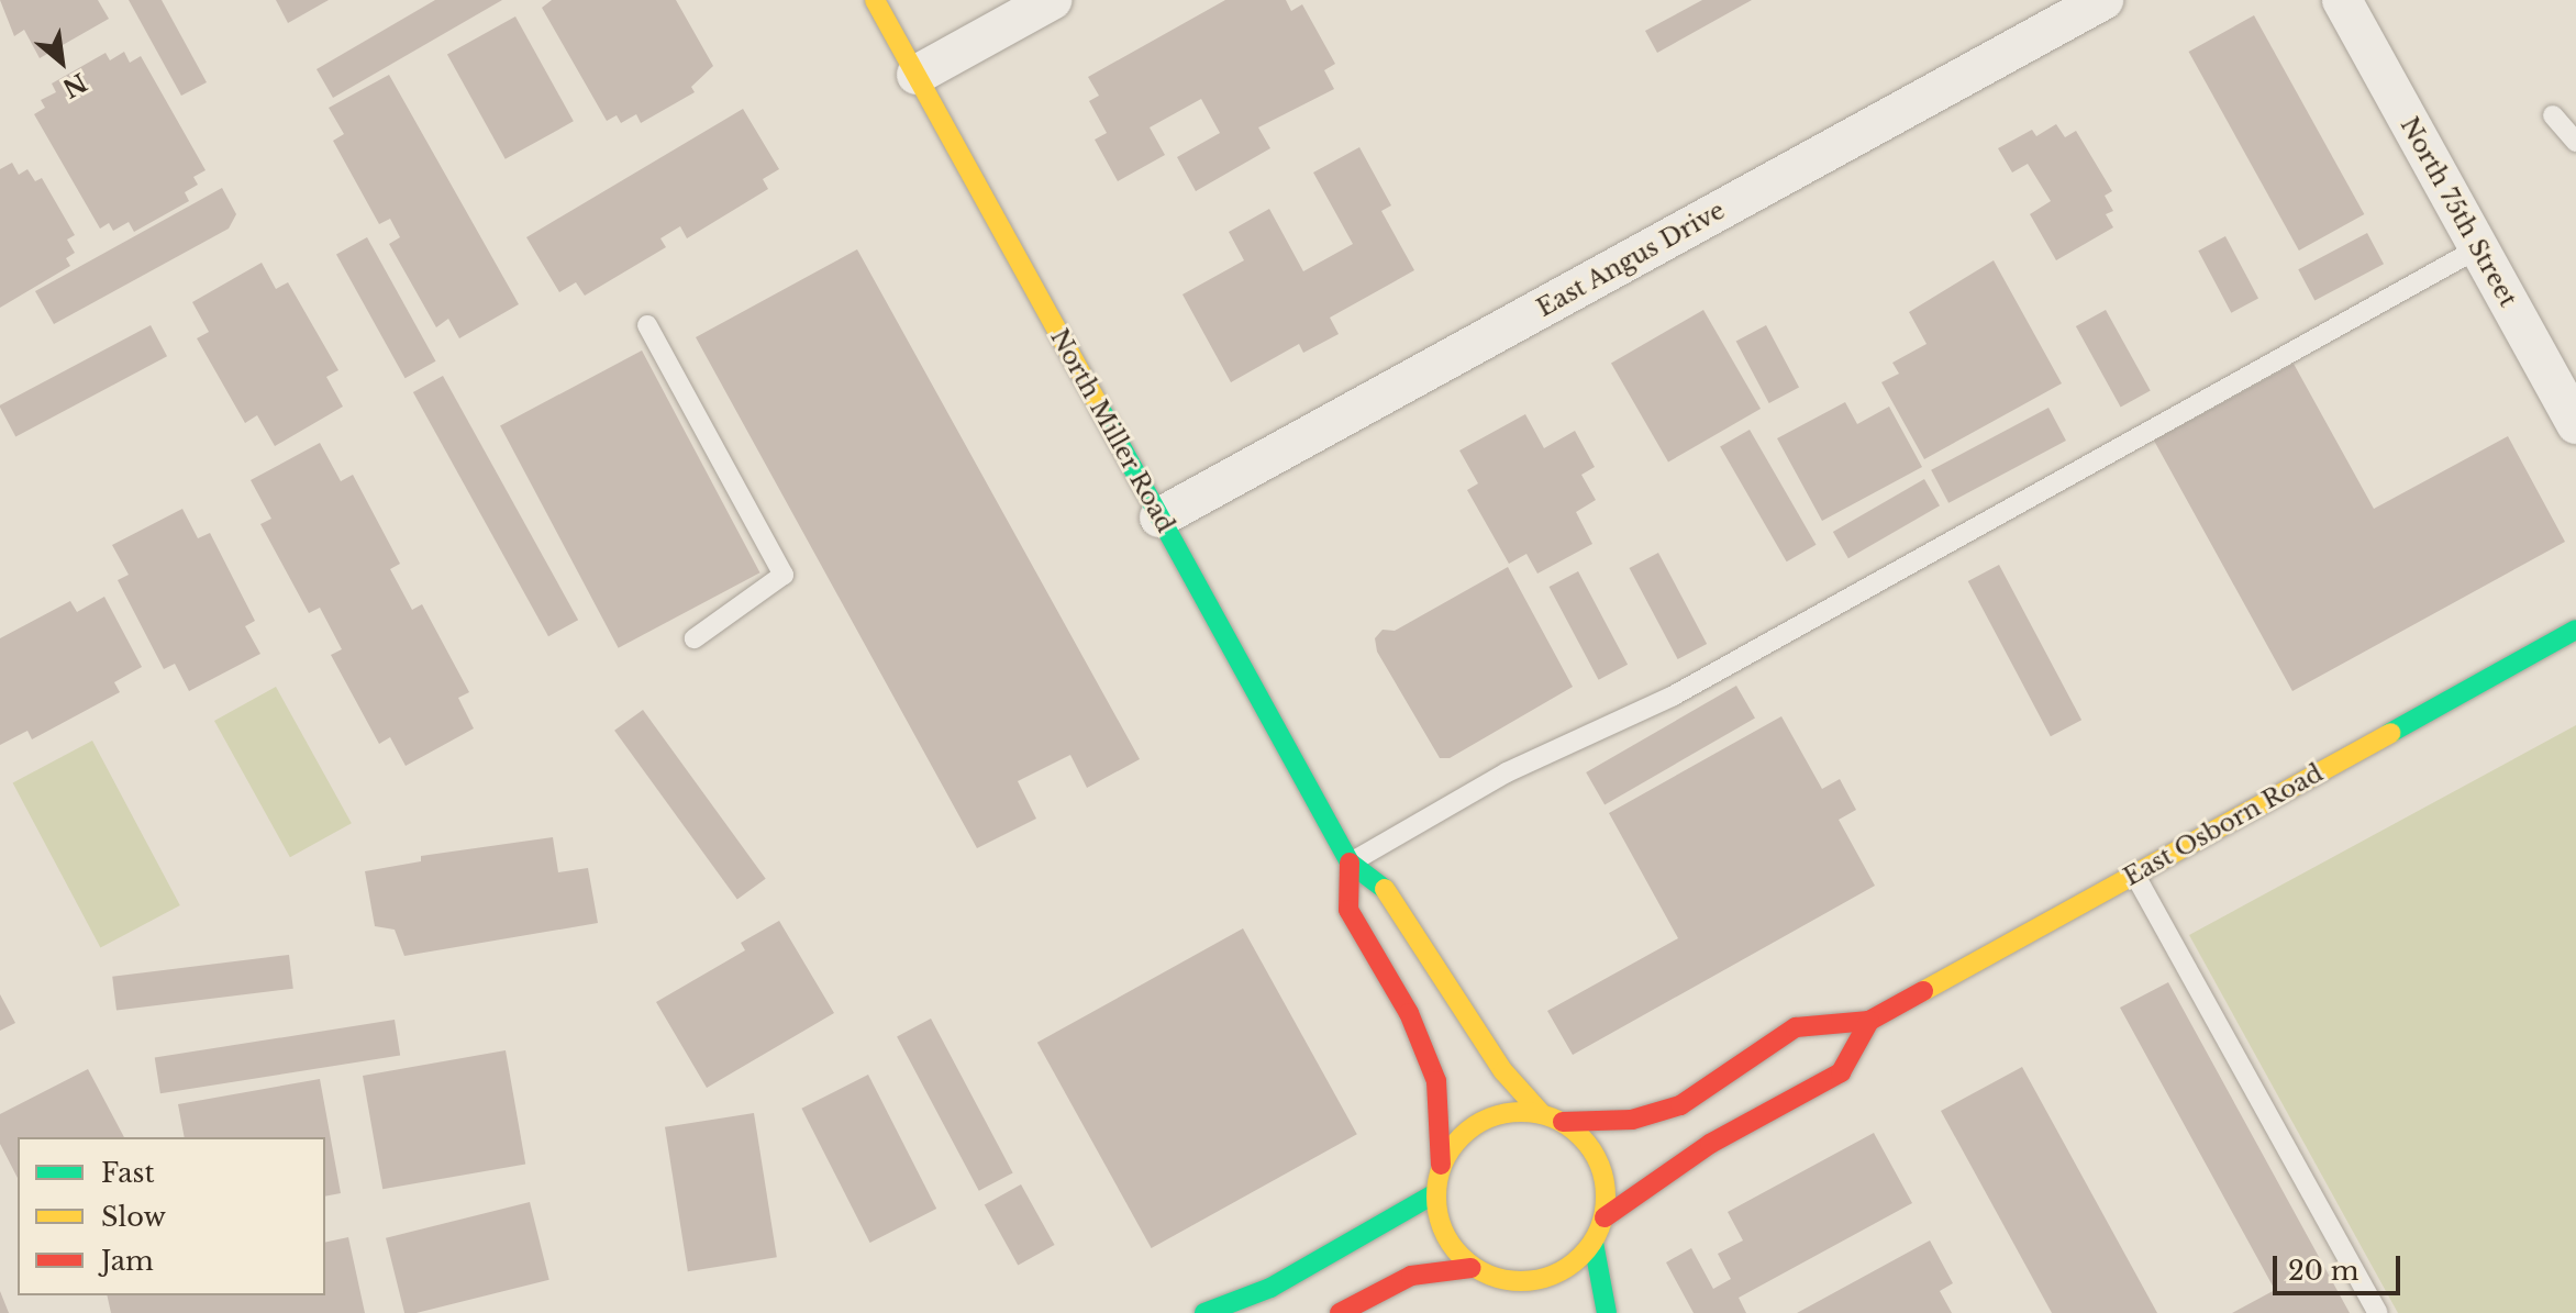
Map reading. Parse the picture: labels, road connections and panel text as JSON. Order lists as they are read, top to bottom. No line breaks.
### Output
{"streets":{"main road":["North Miller Road","East Osborn Road"],"street":["North 75th Street","East Angus Drive"]},"crossings":[["East Angus Drive","North Miller Road"],["North Miller Road","East Osborn Road"]],"legend":["Fast","Slow","Jam"],"scale_bar":"20 m","north":"bottom right"}
